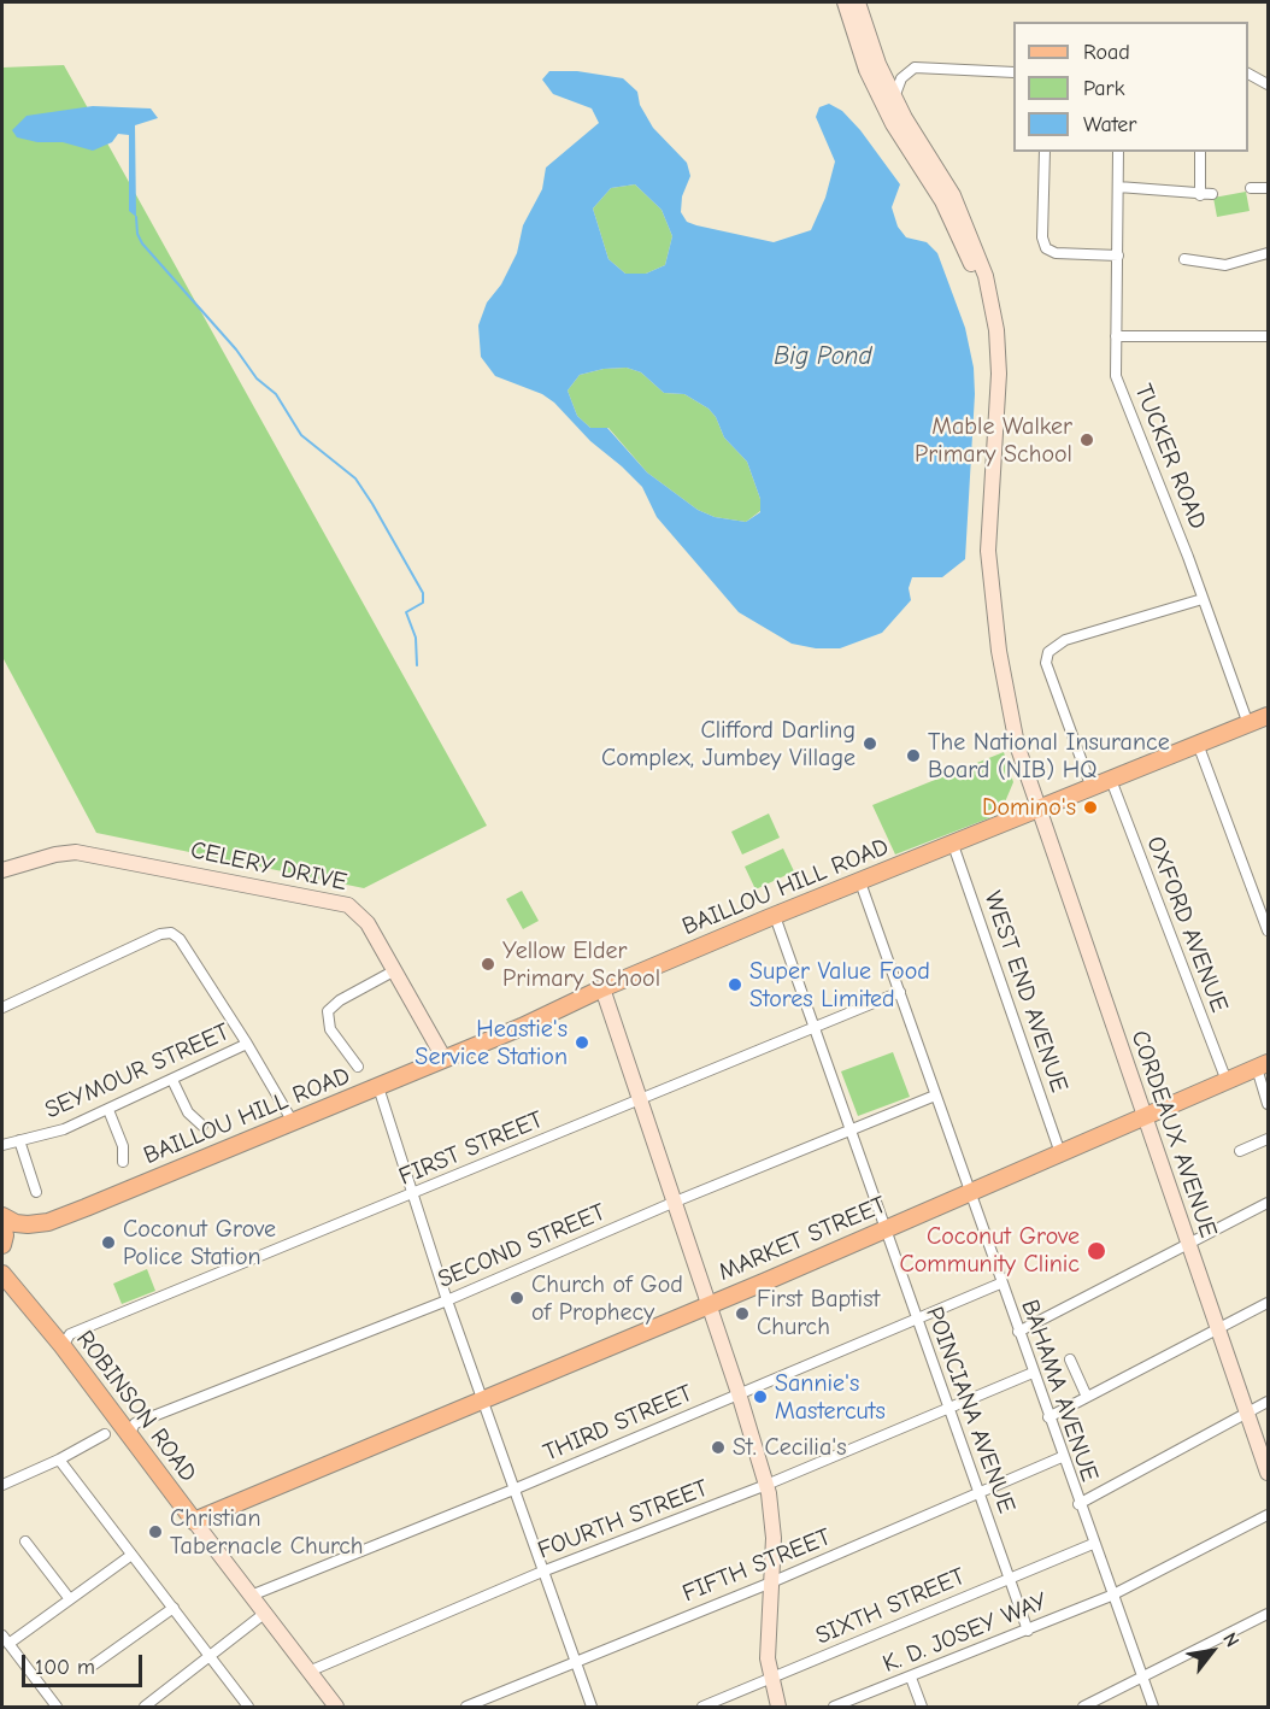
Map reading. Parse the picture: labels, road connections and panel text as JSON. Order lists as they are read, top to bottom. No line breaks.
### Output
{"streets":{"main road":["BAILLOU HILL ROAD","MARKET STREET","ROBINSON ROAD"],"street":["TUCKER ROAD","CELERY DRIVE","OXFORD AVENUE","WEST END AVENUE","SEYMOUR STREET","CORDEAUX AVENUE","FIRST STREET","SECOND STREET","BAHAMA AVENUE","POINCIANA AVENUE","THIRD STREET","FOURTH STREET","FIFTH STREET","SIXTH STREET","K. D. JOSEY WAY"]},"crossings":[["TUCKER ROAD","BAILLOU HILL ROAD"],["CELERY DRIVE","BAILLOU HILL ROAD"],["BAILLOU HILL ROAD","OXFORD AVENUE"],["BAILLOU HILL ROAD","WEST END AVENUE"],["BAILLOU HILL ROAD","CORDEAUX AVENUE"],["BAILLOU HILL ROAD","BAHAMA AVENUE"],["BAILLOU HILL ROAD","POINCIANA AVENUE"],["OXFORD AVENUE","MARKET STREET"],["WEST END AVENUE","MARKET STREET"],["CORDEAUX AVENUE","MARKET STREET"],["FIRST STREET","BAHAMA AVENUE"],["FIRST STREET","ROBINSON ROAD"],["FIRST STREET","POINCIANA AVENUE"],["MARKET STREET","BAHAMA AVENUE"],["MARKET STREET","ROBINSON ROAD"],["MARKET STREET","POINCIANA AVENUE"],["SECOND STREET","BAHAMA AVENUE"],["SECOND STREET","ROBINSON ROAD"],["SECOND STREET","POINCIANA AVENUE"],["BAHAMA AVENUE","THIRD STREET"],["BAHAMA AVENUE","FOURTH STREET"],["BAHAMA AVENUE","FIFTH STREET"],["BAHAMA AVENUE","SIXTH STREET"],["BAHAMA AVENUE","K. D. JOSEY WAY"],["ROBINSON ROAD","THIRD STREET"],["ROBINSON ROAD","FOURTH STREET"],["POINCIANA AVENUE","THIRD STREET"],["POINCIANA AVENUE","FOURTH STREET"],["POINCIANA AVENUE","FIFTH STREET"],["POINCIANA AVENUE","SIXTH STREET"],["POINCIANA AVENUE","K. D. JOSEY WAY"]],"water":["Big Pond"],"places":["Mable Walker Primary School","Clifford Darling Complex, Jumbey Village","The National Insurance Board (NIB) HQ","Domino's","Yellow Elder Primary School","Super Value Food Stores Limited","Heastie's Service Station","Coconut Grove Police Station","Coconut Grove Community Clinic","Church of God of Prophecy","First Baptist Church","Sannie's Mastercuts","St. Cecilia's","Christian Tabernacle Church"],"legend":["Road","Park","Water"],"scale_bar":"100 m","north":"top right"}
